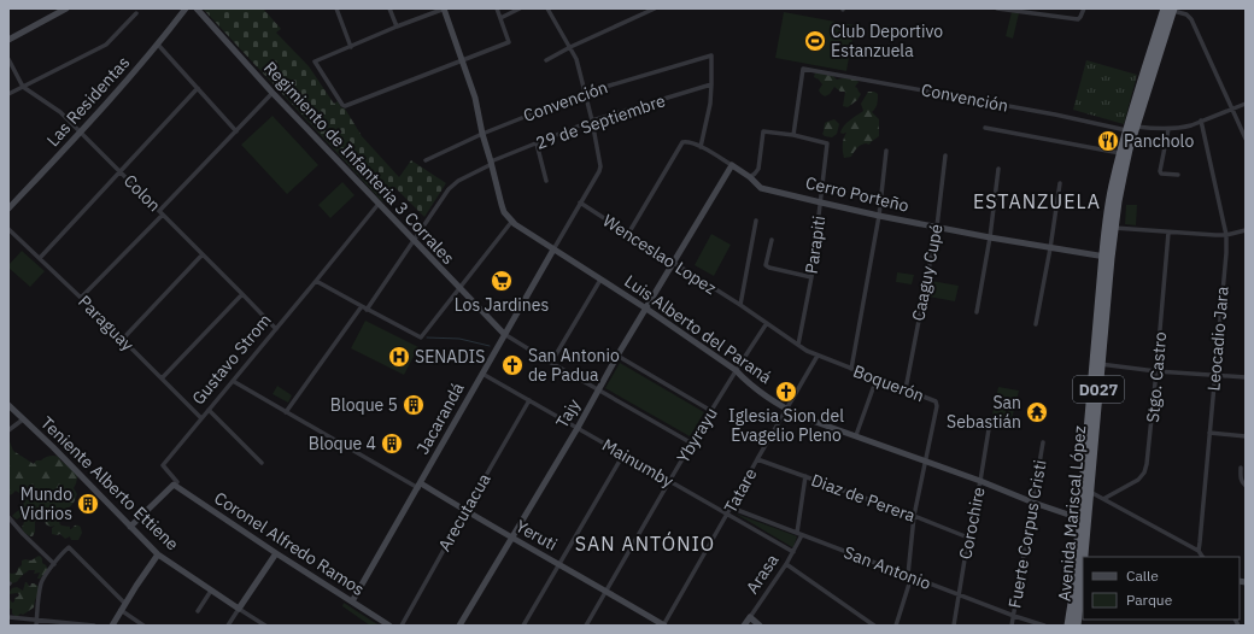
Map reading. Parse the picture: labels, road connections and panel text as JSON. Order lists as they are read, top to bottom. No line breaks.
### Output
{"streets":{"highway":["D027","Avenida Mariscal López"],"street":["Convención","Las Residentas","29 de Septiembre","Regimiento de Infanteria 3 Corrales","Colon","Cerro Porteño","Parapiti","Wenceslao Lopez","Caaguy Cupé","Paraguay","Luis Alberto del Paraná","Leocadio Jara","Gustavo Strom","Stgo. Castro","Boquerón","Tajy","Jacarandá","Ybyrayu","Mainumby","Teniente Alberto Ettiene","Tatare","Diaz de Perera","Arecutacua","Corochire","Fuerte Corpus Cristi","Yeruti","Coronel Alfredo Ramos","San Antonio","Arasa"]},"crossings":[["Convención","29 de Septiembre"],["Convención","Parapiti"],["Convención","Luis Alberto del Paraná"],["Convención","Avenida Mariscal López"],["Las Residentas","Colon"],["29 de Septiembre","Regimiento de Infanteria 3 Corrales"],["29 de Septiembre","Luis Alberto del Paraná"],["Regimiento de Infanteria 3 Corrales","Gustavo Strom"],["Regimiento de Infanteria 3 Corrales","Jacarandá"],["Colon","Gustavo Strom"],["Cerro Porteño","Parapiti"],["Cerro Porteño","Caaguy Cupé"],["Cerro Porteño","Tajy"],["Cerro Porteño","Avenida Mariscal López"],["Parapiti","Boquerón"],["Wenceslao Lopez","Boquerón"],["Wenceslao Lopez","Tajy"],["Caaguy Cupé","Boquerón"],["Paraguay","Gustavo Strom"],["Luis Alberto del Paraná","Boquerón"],["Luis Alberto del Paraná","Tajy"],["Luis Alberto del Paraná","Jacarandá"],["Luis Alberto del Paraná","Ybyrayu"],["Luis Alberto del Paraná","Tatare"],["Luis Alberto del Paraná","Avenida Mariscal López"],["Luis Alberto del Paraná","Corochire"],["Luis Alberto del Paraná","Fuerte Corpus Cristi"],["Gustavo Strom","Yeruti"],["Gustavo Strom","Coronel Alfredo Ramos"],["Boquerón","Ybyrayu"],["Boquerón","Tatare"],["Boquerón","Diaz de Perera"],["Boquerón","San Antonio"],["Tajy","Mainumby"],["Tajy","Yeruti"],["Jacarandá","Mainumby"],["Jacarandá","Yeruti"],["Jacarandá","Coronel Alfredo Ramos"],["Ybyrayu","Mainumby"],["Ybyrayu","Yeruti"],["Mainumby","Tatare"],["Mainumby","Arecutacua"],["Mainumby","Arasa"],["Tatare","Diaz de Perera"],["Tatare","Yeruti"],["Tatare","San Antonio"],["Diaz de Perera","Corochire"],["Diaz de Perera","Arasa"],["Arecutacua","Yeruti"],["Corochire","San Antonio"],["Fuerte Corpus Cristi","San Antonio"],["San Antonio","Arasa"]],"districts":["ESTANZUELA","SAN ANTÓNIO"],"places":{"sports":["Club Deportivo Estanzuela"],"restaurant":["Pancholo"],"supermarket":["Los Jardines"],"hospital":["SENADIS"],"church":["San Antonio de Padua","Iglesia Sion del Evagelio Pleno"],"building":["Bloque 5","Bloque 4","Mundo Vidrios"],"temple":["San Sebastián"]},"legend":["Calle","Parque"]}
